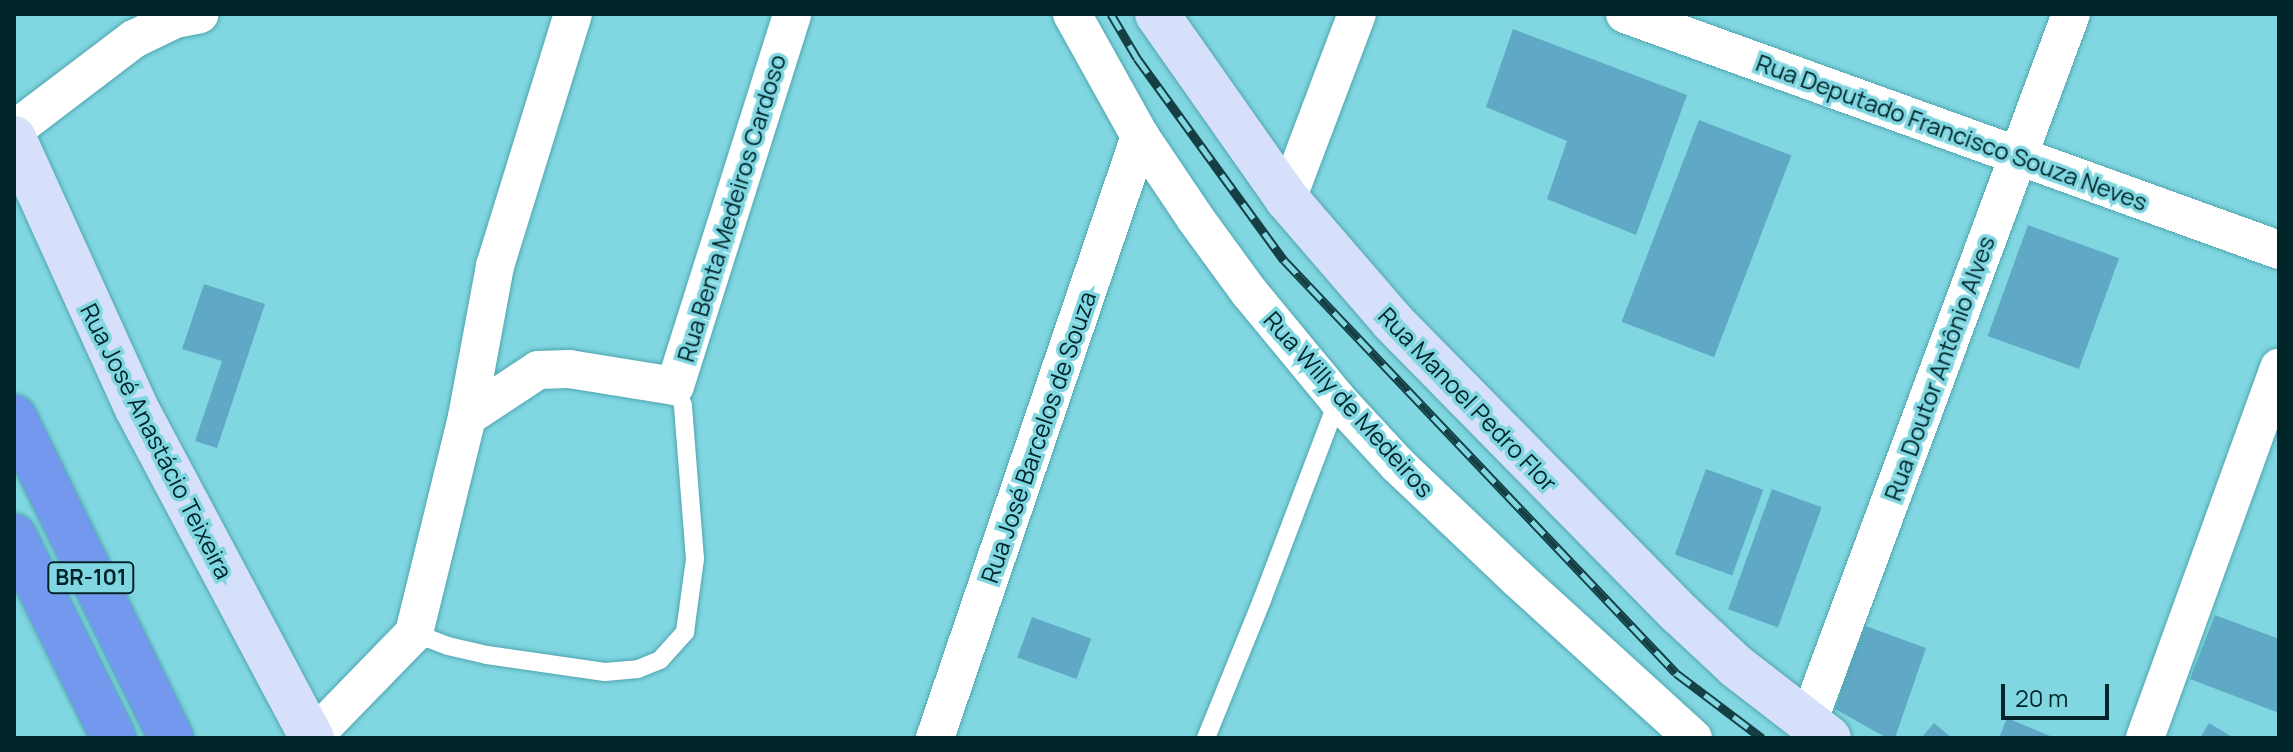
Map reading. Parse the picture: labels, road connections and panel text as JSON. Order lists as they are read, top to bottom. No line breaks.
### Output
{"streets":{"highway":["BR-101"],"main road":["Rua Manoel Pedro Flor","Rua José Anastácio Teixeira"],"street":["Rua Deputado Francisco Souza Neves","Rua Benta Medeiros Cardoso","Rua Doutor Antônio Alves","Rua Willy de Medeiros","Rua José Barcelos de Souza"]},"crossings":[["Rua Deputado Francisco Souza Neves","Rua Doutor Antônio Alves"],["Rua Doutor Antônio Alves","Rua Manoel Pedro Flor"],["Rua Willy de Medeiros","Rua José Barcelos de Souza"]],"scale_bar":"20 m"}
